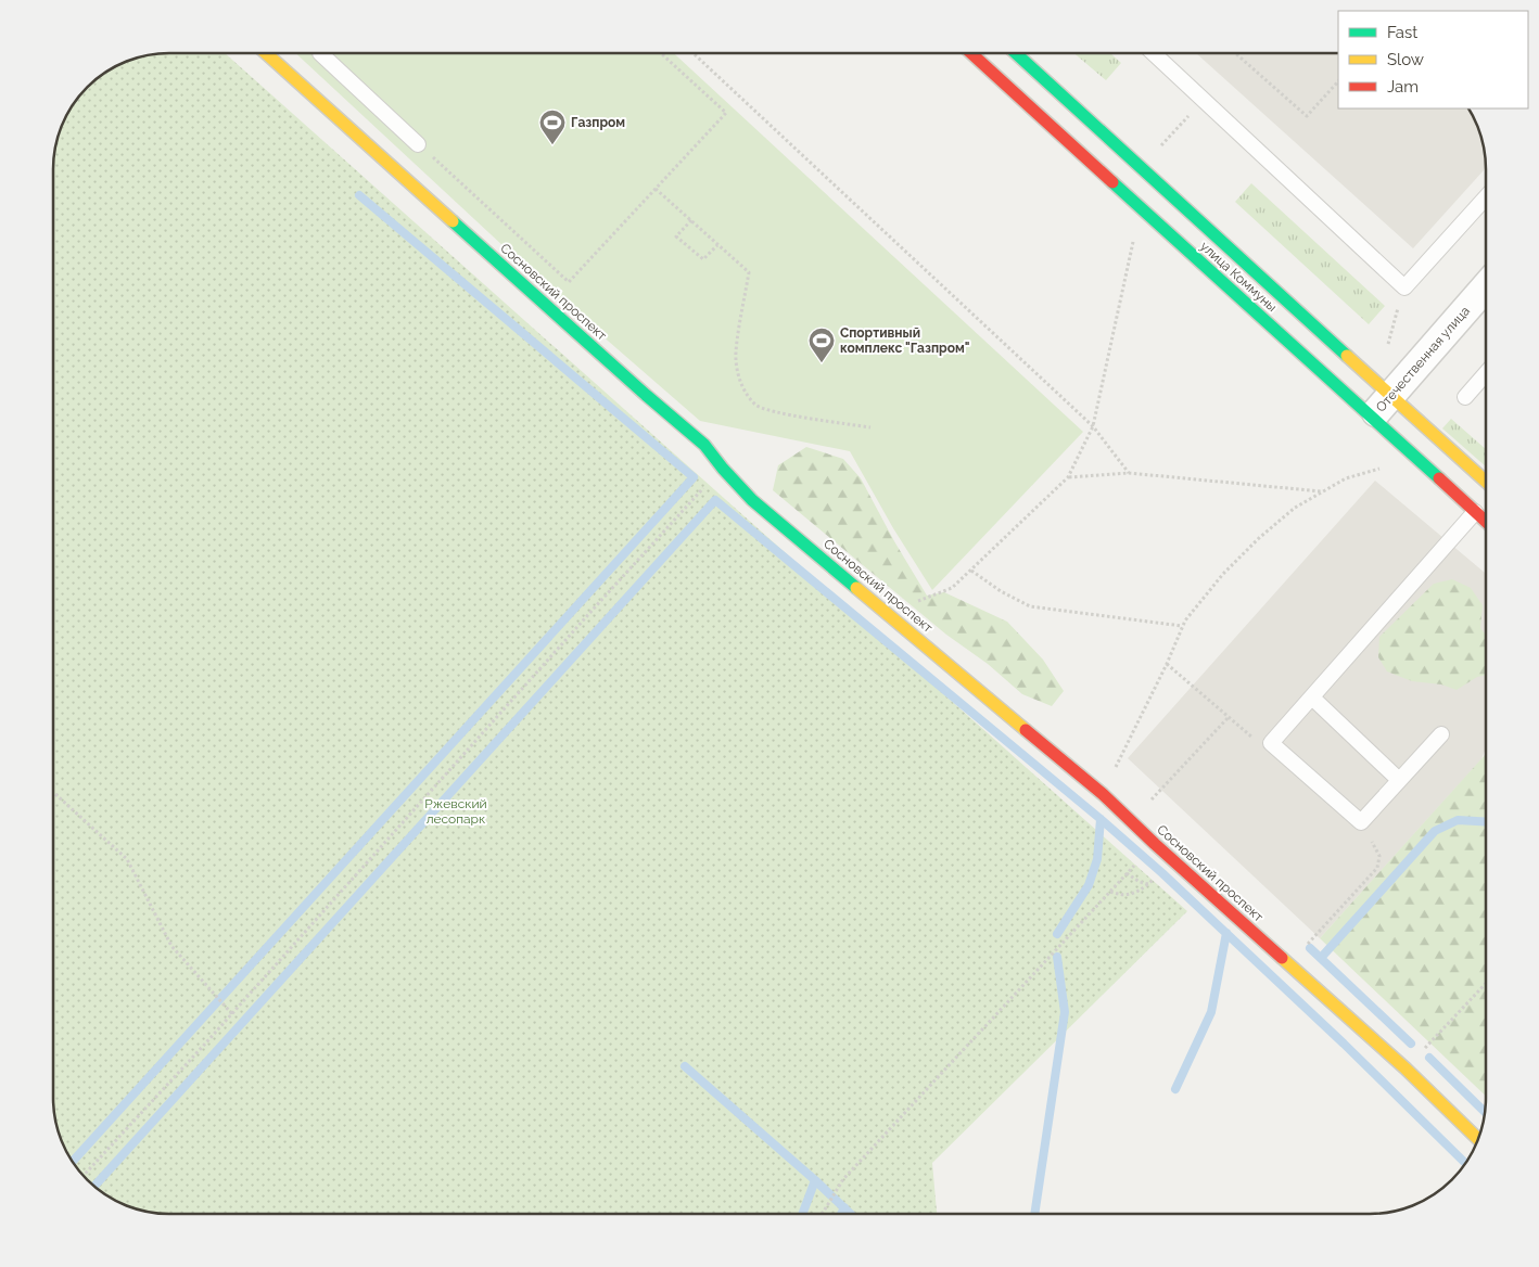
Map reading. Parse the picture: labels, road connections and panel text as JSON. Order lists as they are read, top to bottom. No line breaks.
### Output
{"streets":{"street":["улица Коммуны","Сосновский проспект","Отечественная улица"]},"crossings":[["улица Коммуны","Отечественная улица"]],"parks":["Ржевский лесопарк"],"places":{"sports":["Газпром","Cпортивный комплекс \"Газпром\""]},"legend":["Fast","Slow","Jam"]}
